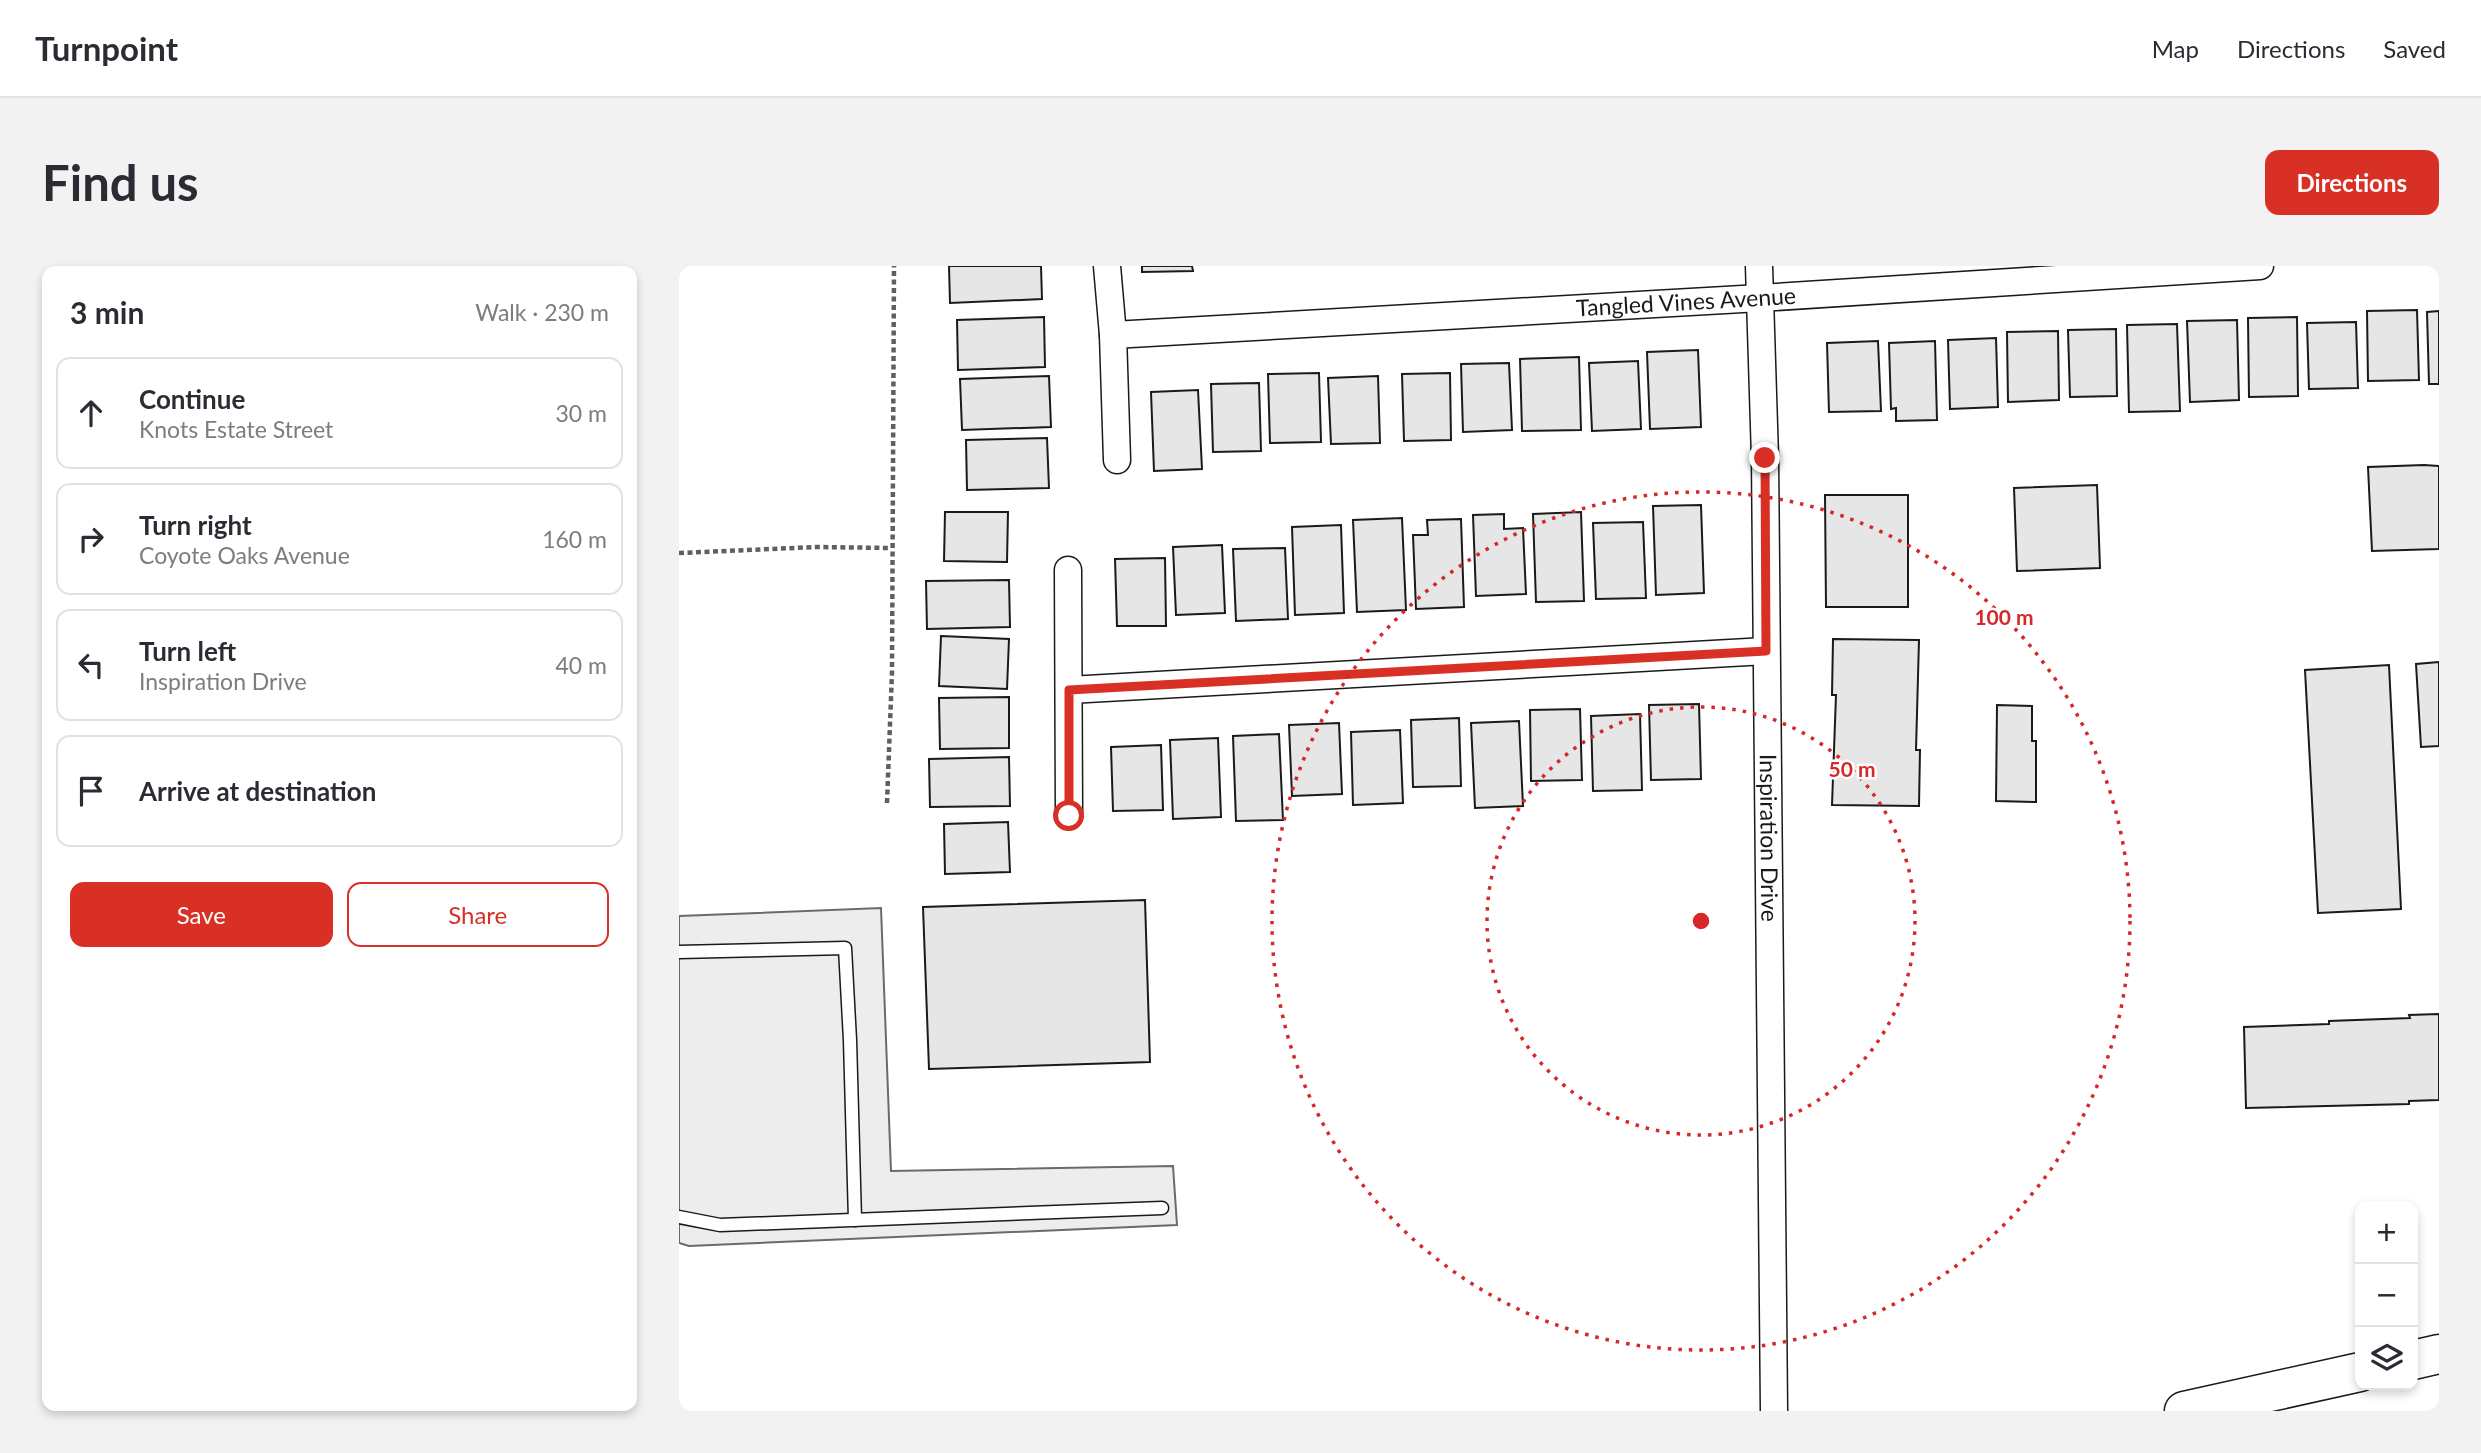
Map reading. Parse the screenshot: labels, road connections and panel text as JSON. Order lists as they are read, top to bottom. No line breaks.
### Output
{"streets":{"street":["Tangled Vines Avenue","Inspiration Drive"]},"crossings":[["Tangled Vines Avenue","Inspiration Drive"]],"page":{"header":"Turnpoint","nav":["Map","Directions","Saved"],"buttons":["Directions",["Save","Share"]],"title":"Find us","heading":["3 min","Walk · 230 m"],"list":[["Continue","Knots Estate Street","30 m"],["Turn right","Coyote Oaks Avenue","160 m"],["Turn left","Inspiration Drive","40 m"],"Arrive at destination"],"map_buttons":["+","−"]},"rings":["100 m","50 m"]}
